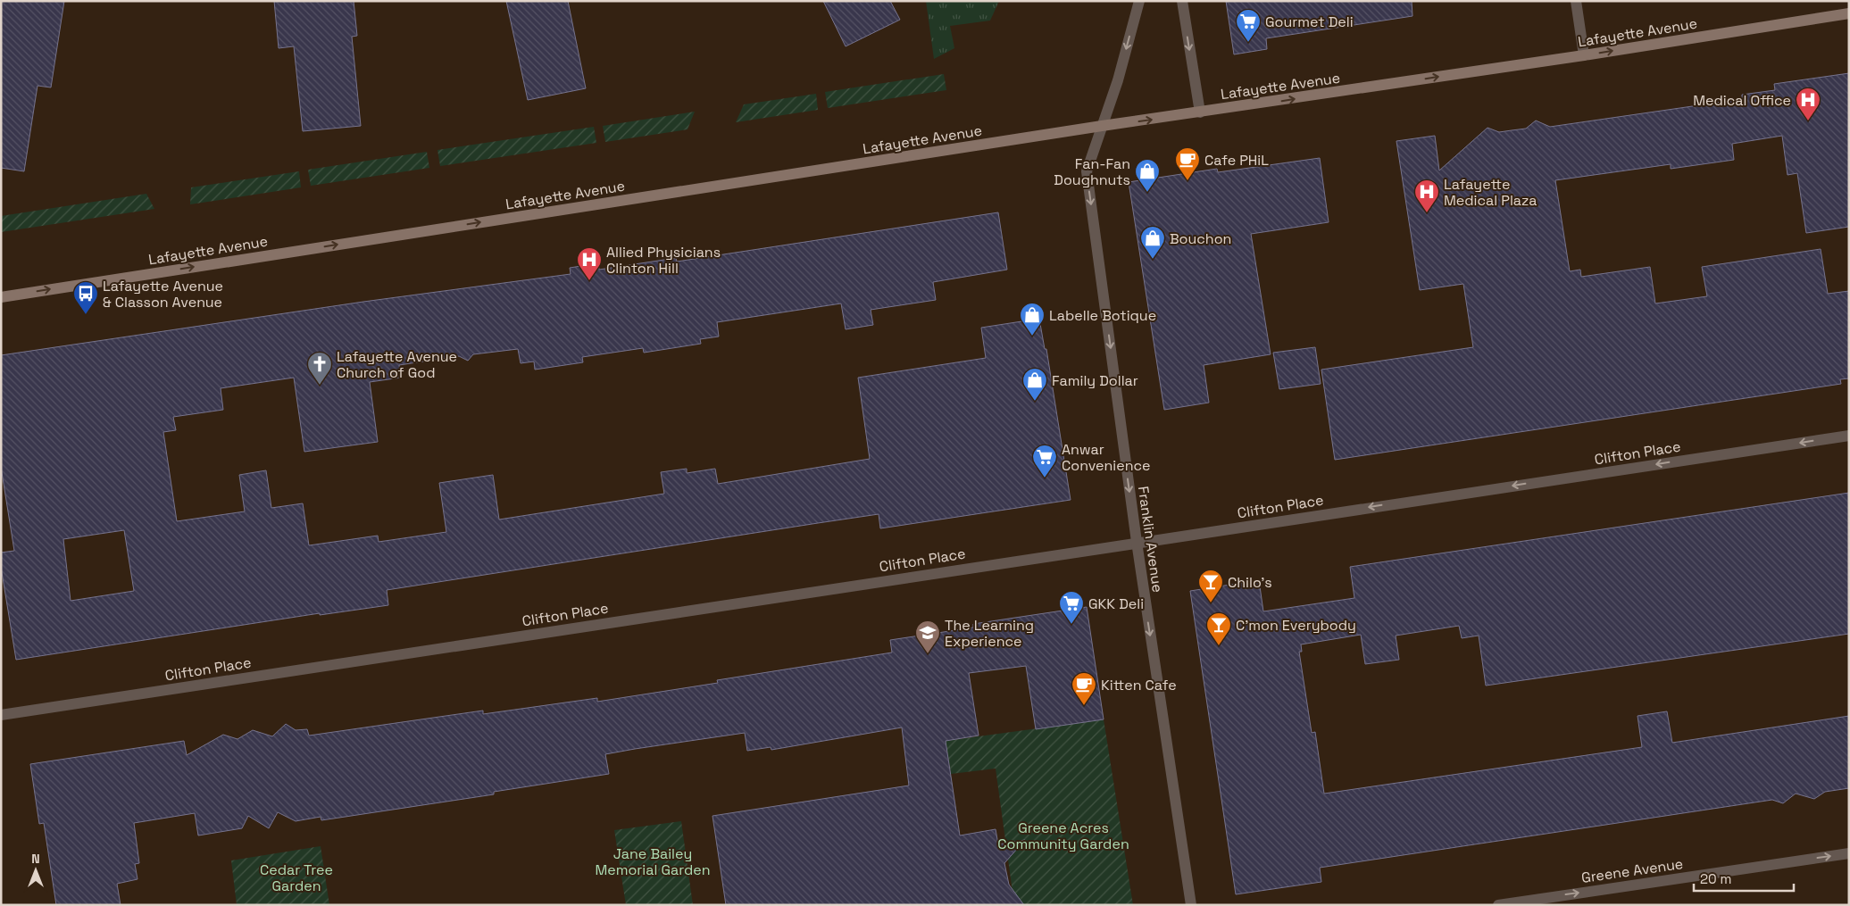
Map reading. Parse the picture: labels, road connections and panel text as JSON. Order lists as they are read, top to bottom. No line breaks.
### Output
{"streets":{"main road":["Lafayette Avenue"],"street":["Clifton Place","Franklin Avenue","Greene Avenue"]},"crossings":[["Lafayette Avenue","Franklin Avenue"],["Clifton Place","Franklin Avenue"]],"one_way":["Lafayette Avenue","Clifton Place","Franklin Avenue","Greene Avenue"],"parks":["Greene Acres Community Garden","Jane Bailey Memorial Garden","Cedar Tree Garden"],"places":{"supermarket":["Gourmet Deli","Anwar Convenience","GKK Deli"],"hospital":["Medical Office","Lafayette Medical Plaza","Allied Physicians Clinton Hill"],"cafe":["Cafe PHiL","Kitten Cafe"],"shop":["Fan-Fan Doughnuts","Bouchon","Labelle Botique","Family Dollar"],"bus stop":["Lafayette Avenue & Classon Avenue"],"church":["Lafayette Avenue Church of God"],"bar":["Chilo's","C'mon Everybody"],"school or university":["The Learning Experience"]},"scale_bar":"20 m","north":"top"}
